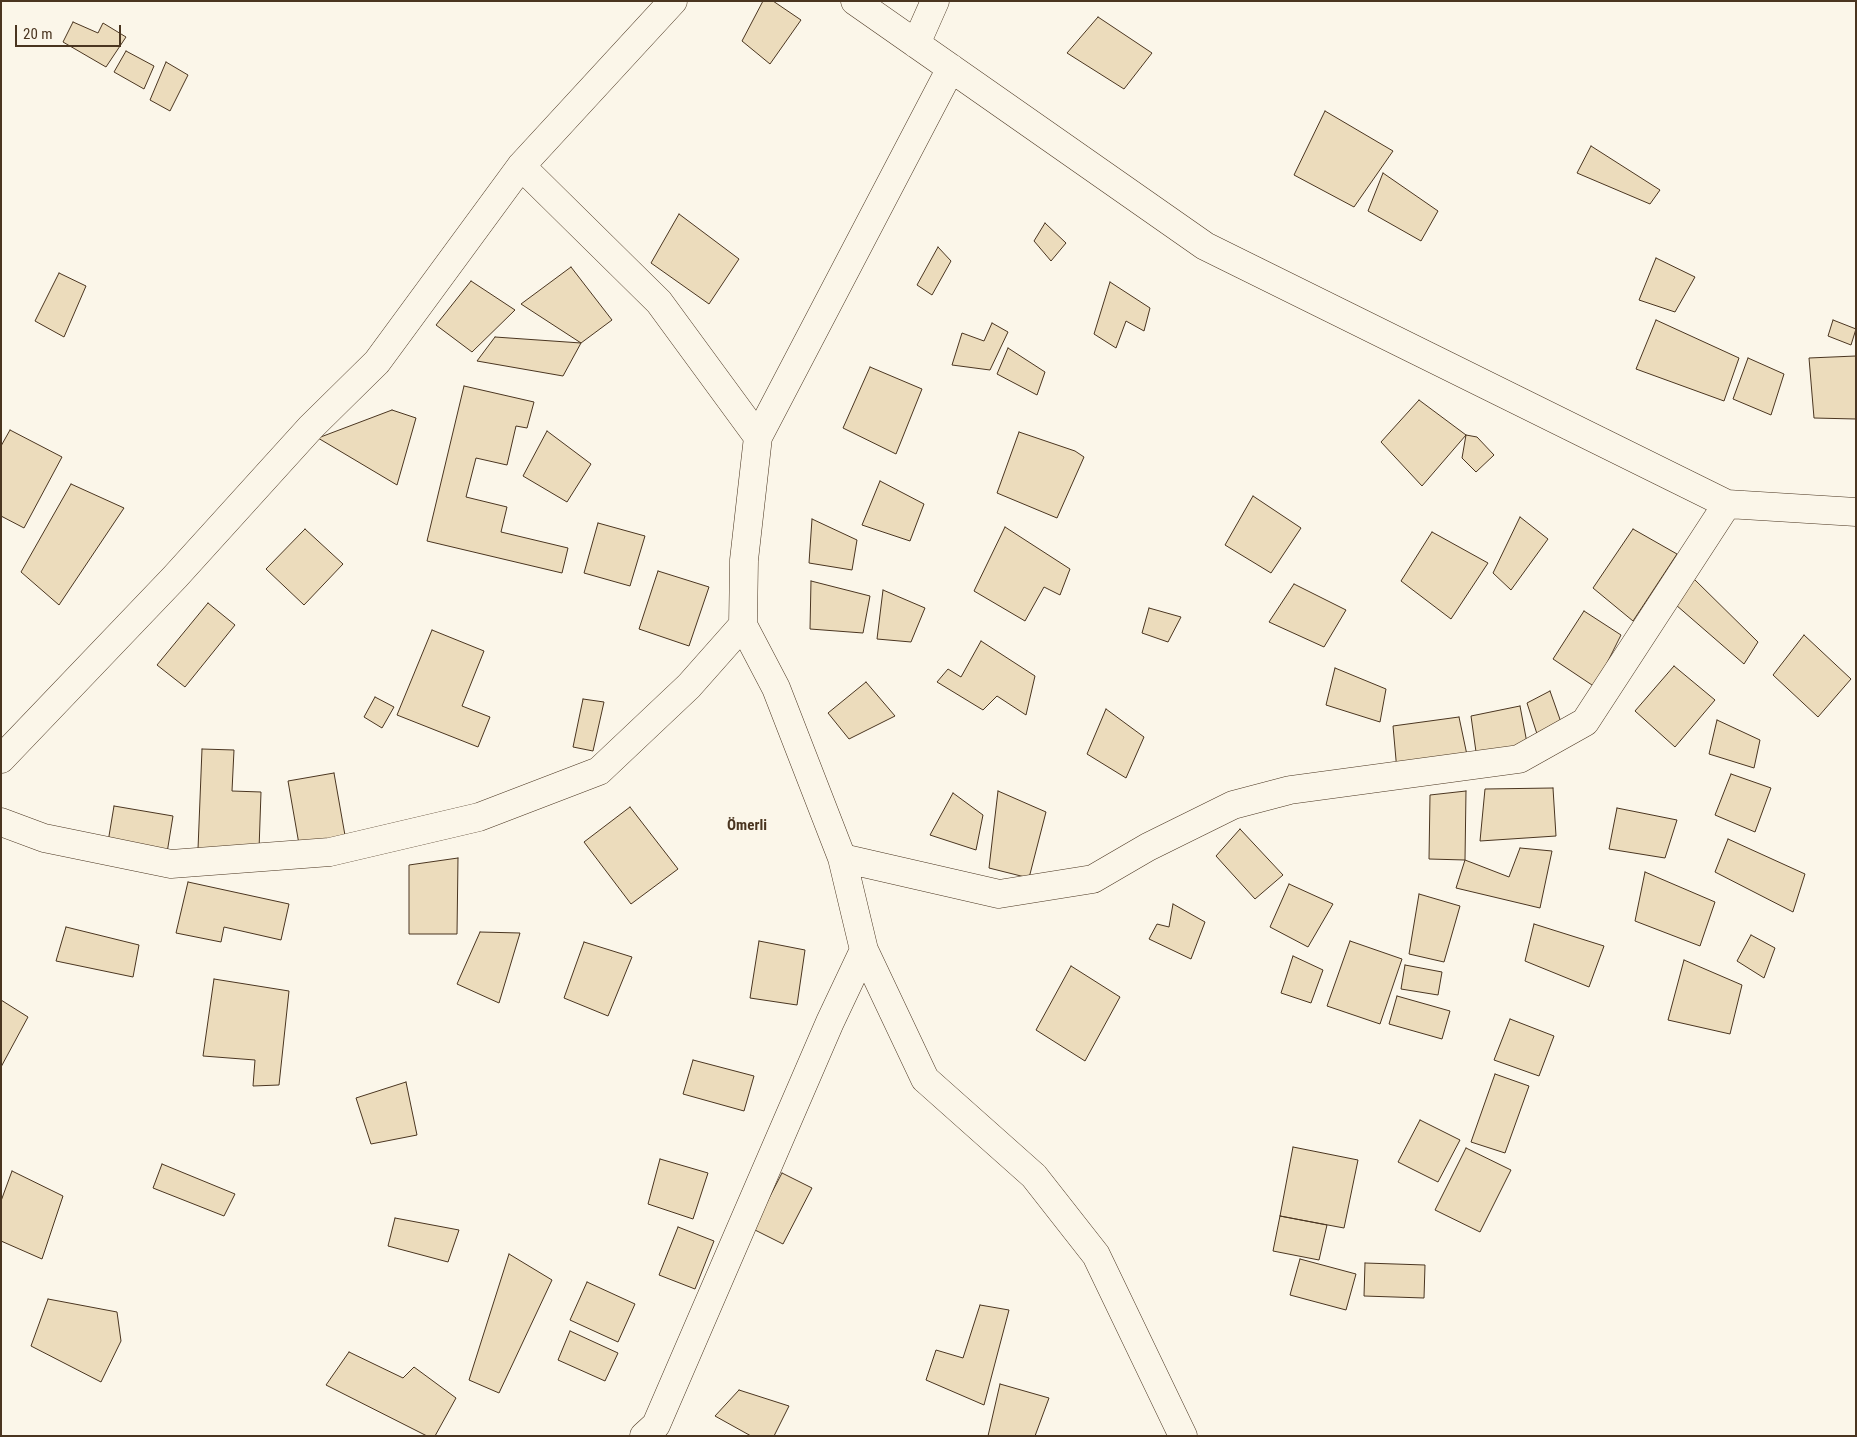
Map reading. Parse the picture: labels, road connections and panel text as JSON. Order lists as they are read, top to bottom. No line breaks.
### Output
{"districts":["Ömerli"],"scale_bar":"20 m"}
